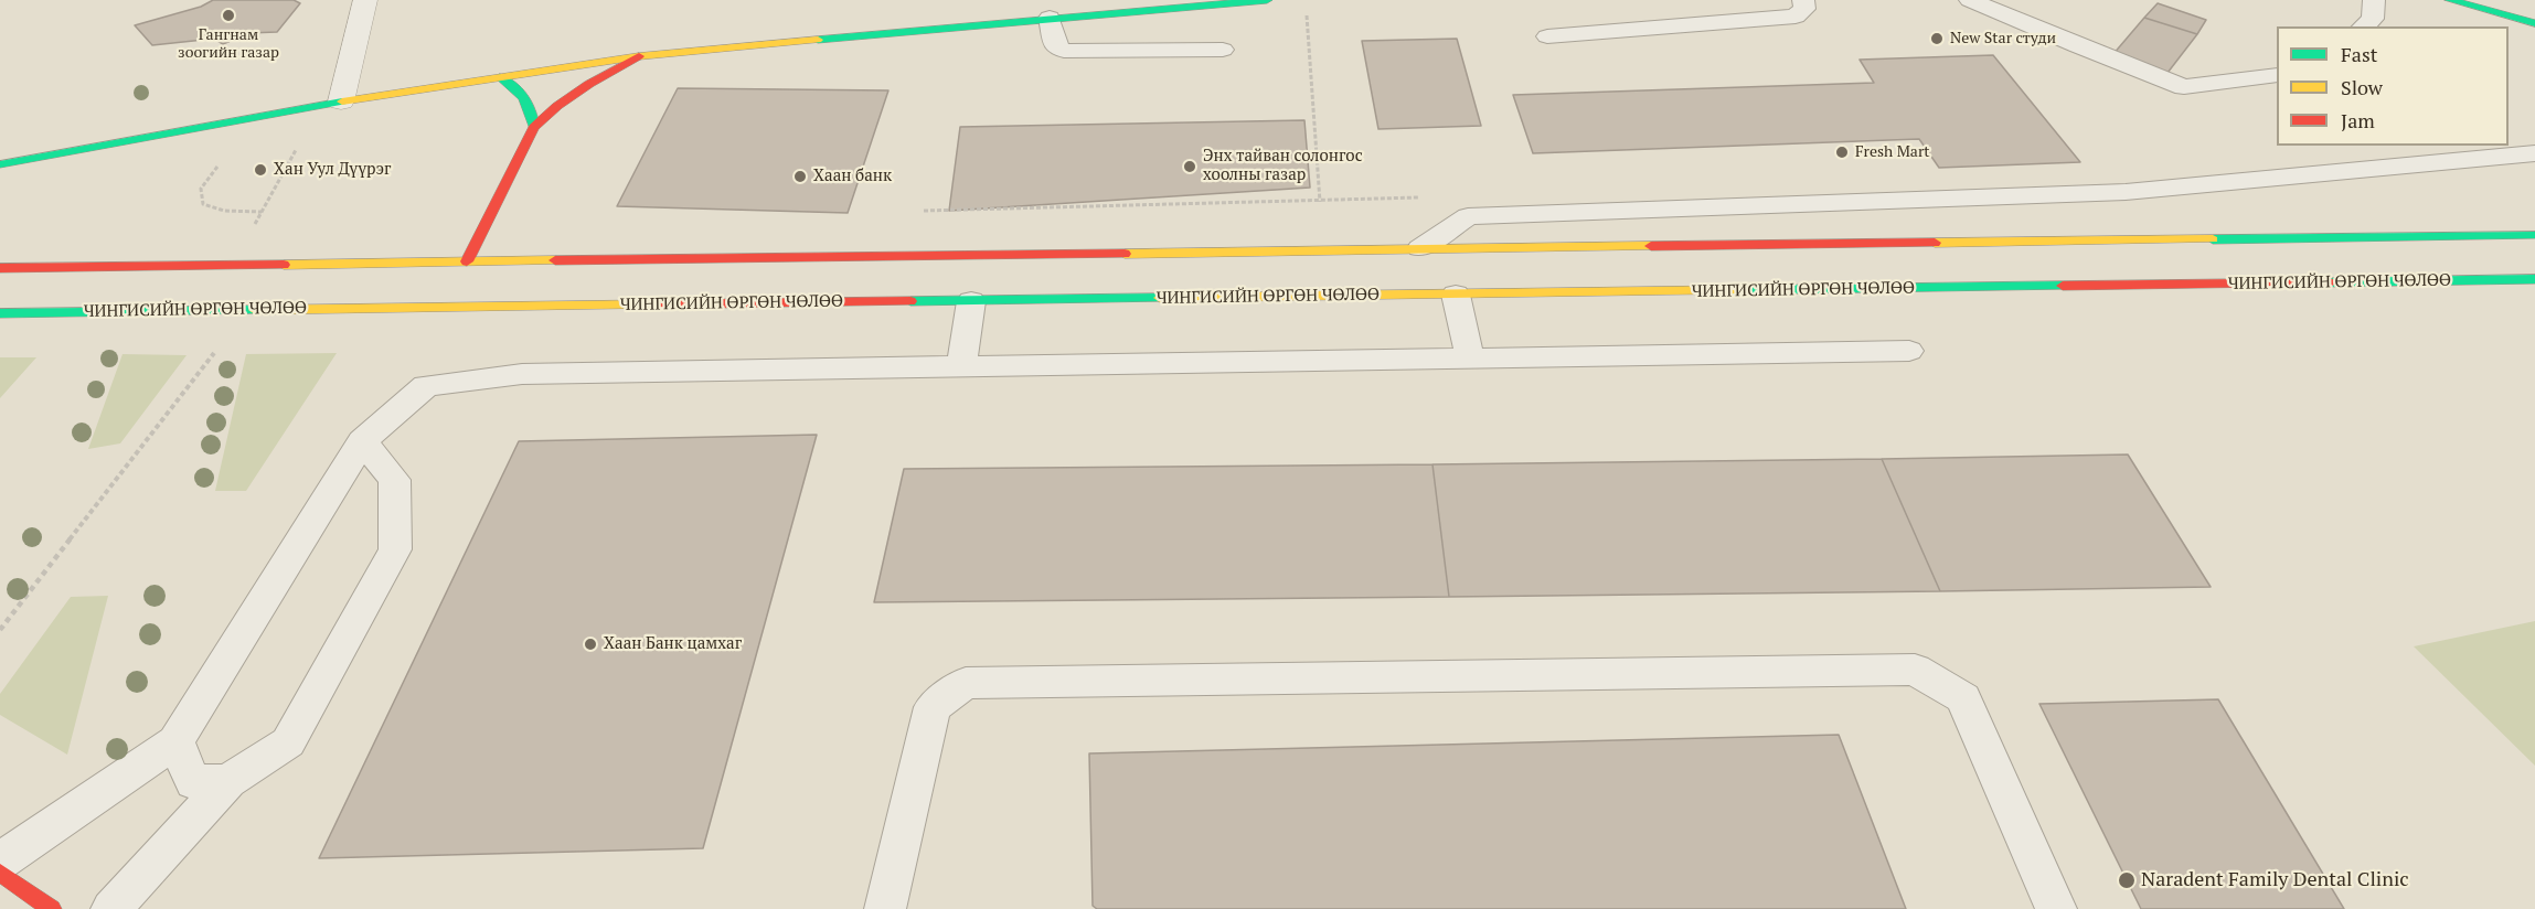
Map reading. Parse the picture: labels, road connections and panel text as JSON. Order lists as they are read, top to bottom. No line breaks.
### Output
{"streets":{"main road":["ЧИНГИСИЙН ӨРГӨН ЧӨЛӨӨ"]},"places":["Гангнам зоогийн газар","New Star студи","Fresh Mart","Энх тайван солонгос хоолны газар","Хан Уул Дүүрэг","Хаан банк","Хаан Банк цамхаг","Naradent Family Dental Clinic"],"legend":["Fast","Slow","Jam"]}
